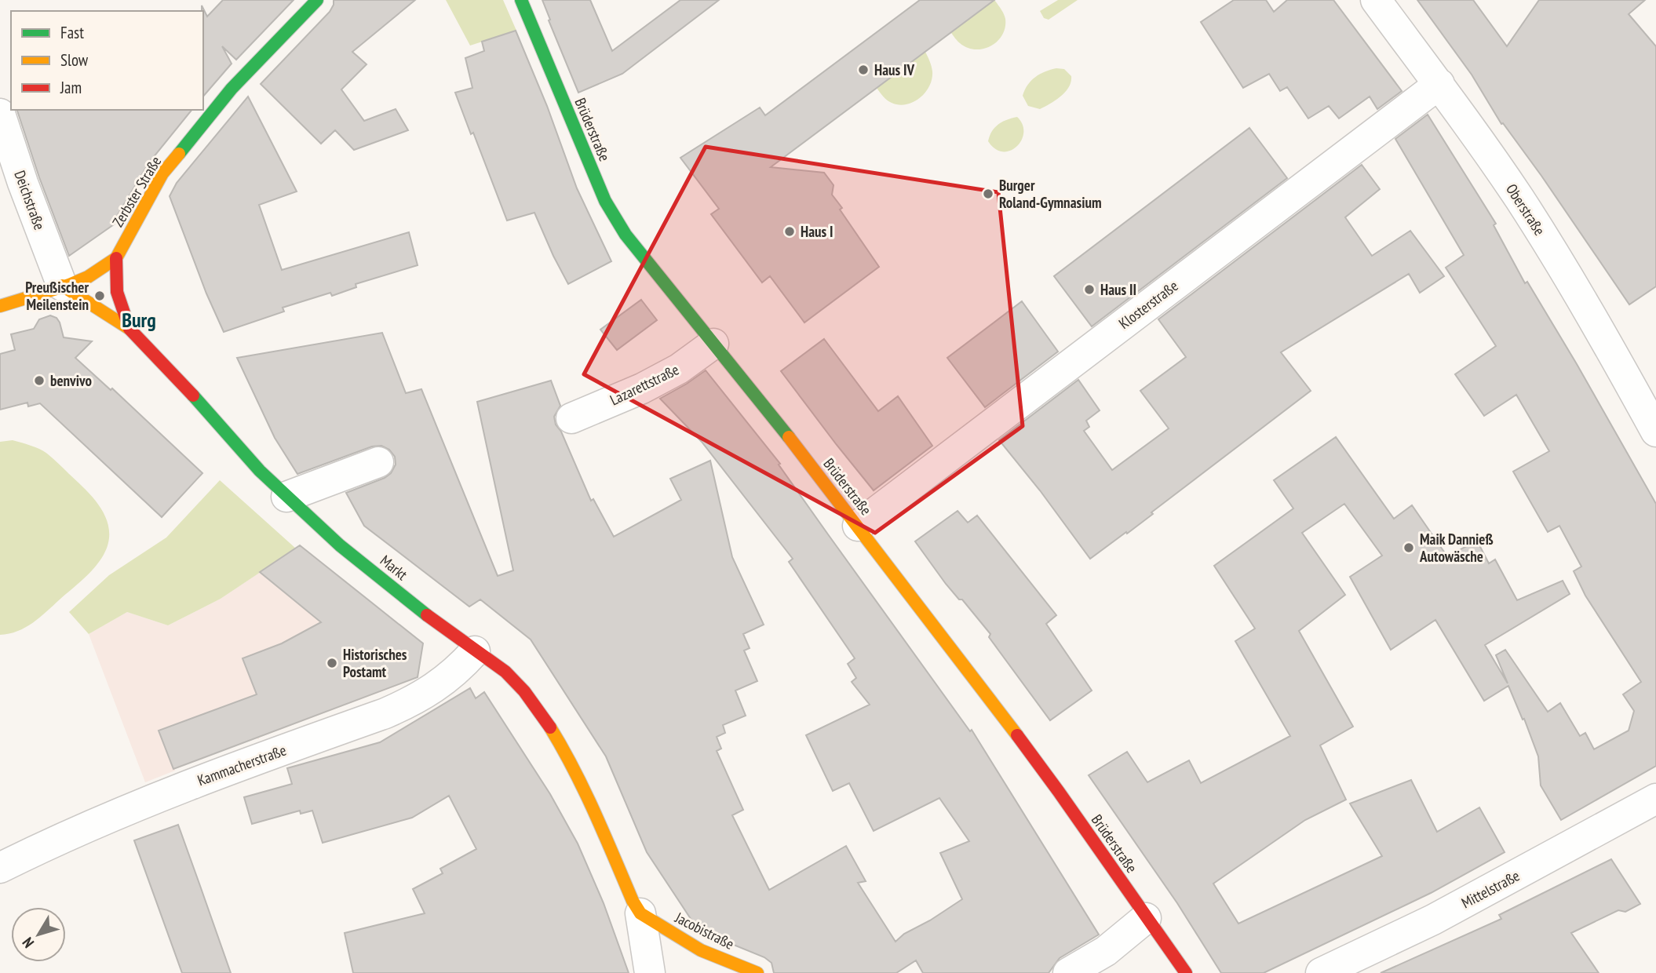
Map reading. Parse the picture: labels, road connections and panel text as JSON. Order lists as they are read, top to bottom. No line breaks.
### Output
{"streets":{"street":["Brüderstraße","Zerbster Straße","Deichstraße","Oberstraße","Klosterstraße","Lazarettstraße","Markt","Kammacherstraße","Mittelstraße","Jacobistraße"]},"crossings":[["Brüderstraße","Klosterstraße"],["Brüderstraße","Lazarettstraße"],["Zerbster Straße","Deichstraße"],["Zerbster Straße","Markt"],["Oberstraße","Klosterstraße"],["Markt","Kammacherstraße"],["Markt","Jacobistraße"]],"districts":["Burg"],"places":["Haus IV","Burger Roland-Gymnasium","Haus I","Haus II","Preußischer Meilenstein","benvivo","Maik Dannieß Autowäsche","Historisches Postamt"],"legend":["Fast","Slow","Jam"],"north":"bottom left"}
